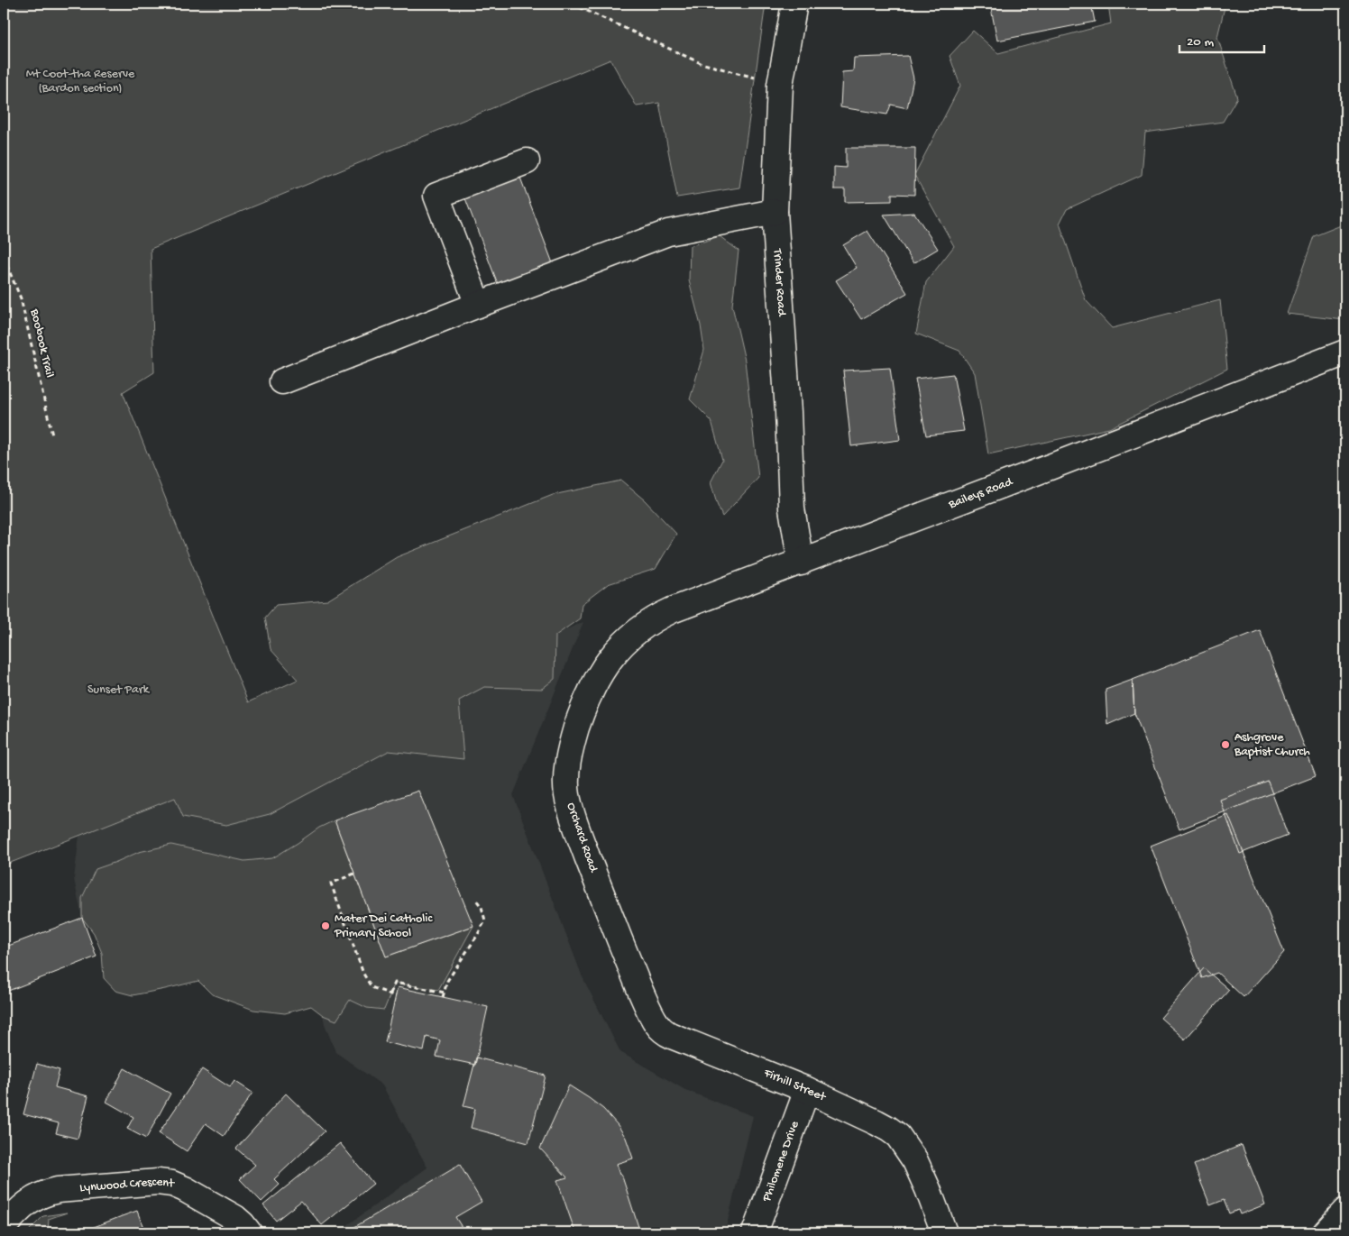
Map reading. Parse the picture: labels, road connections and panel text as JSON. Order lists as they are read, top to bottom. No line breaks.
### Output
{"streets":{"street":["Trinder Road","Baileys Road","Orchard Road","Firhill Street","Philomene Drive","Lynwood Crescent"],"path":["Boobook Trail"]},"crossings":[["Trinder Road","Baileys Road"],["Baileys Road","Orchard Road"],["Orchard Road","Firhill Street"],["Firhill Street","Philomene Drive"]],"parks":["Mt Coot-tha Reserve (Bardon section)","Sunset Park"],"places":["Ashgrove Baptist Church","Mater Dei Catholic Primary School"],"scale_bar":"20 m"}
